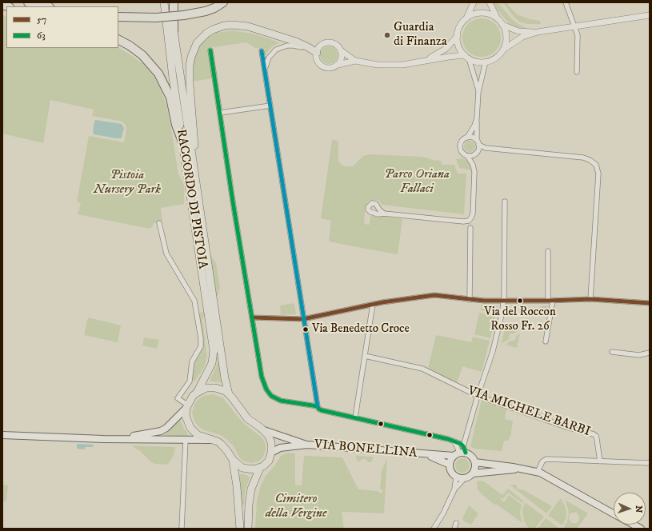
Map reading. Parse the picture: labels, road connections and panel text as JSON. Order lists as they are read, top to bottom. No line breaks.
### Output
{"streets":{"main road":["RACCORDO DI PISTOIA","VIA BONELLINA"],"street":["VIA MICHELE BARBI"]},"parks":["Parco Oriana Fallaci","Pistoia Nursery Park","Cimitero della Vergine"],"places":["Guardia di Finanza","Via del Roccon Rosso Fr. 26","Via Benedetto Croce"],"lines":["transit line 63","transit line 57"],"legend":["57","63"],"north":"right"}
